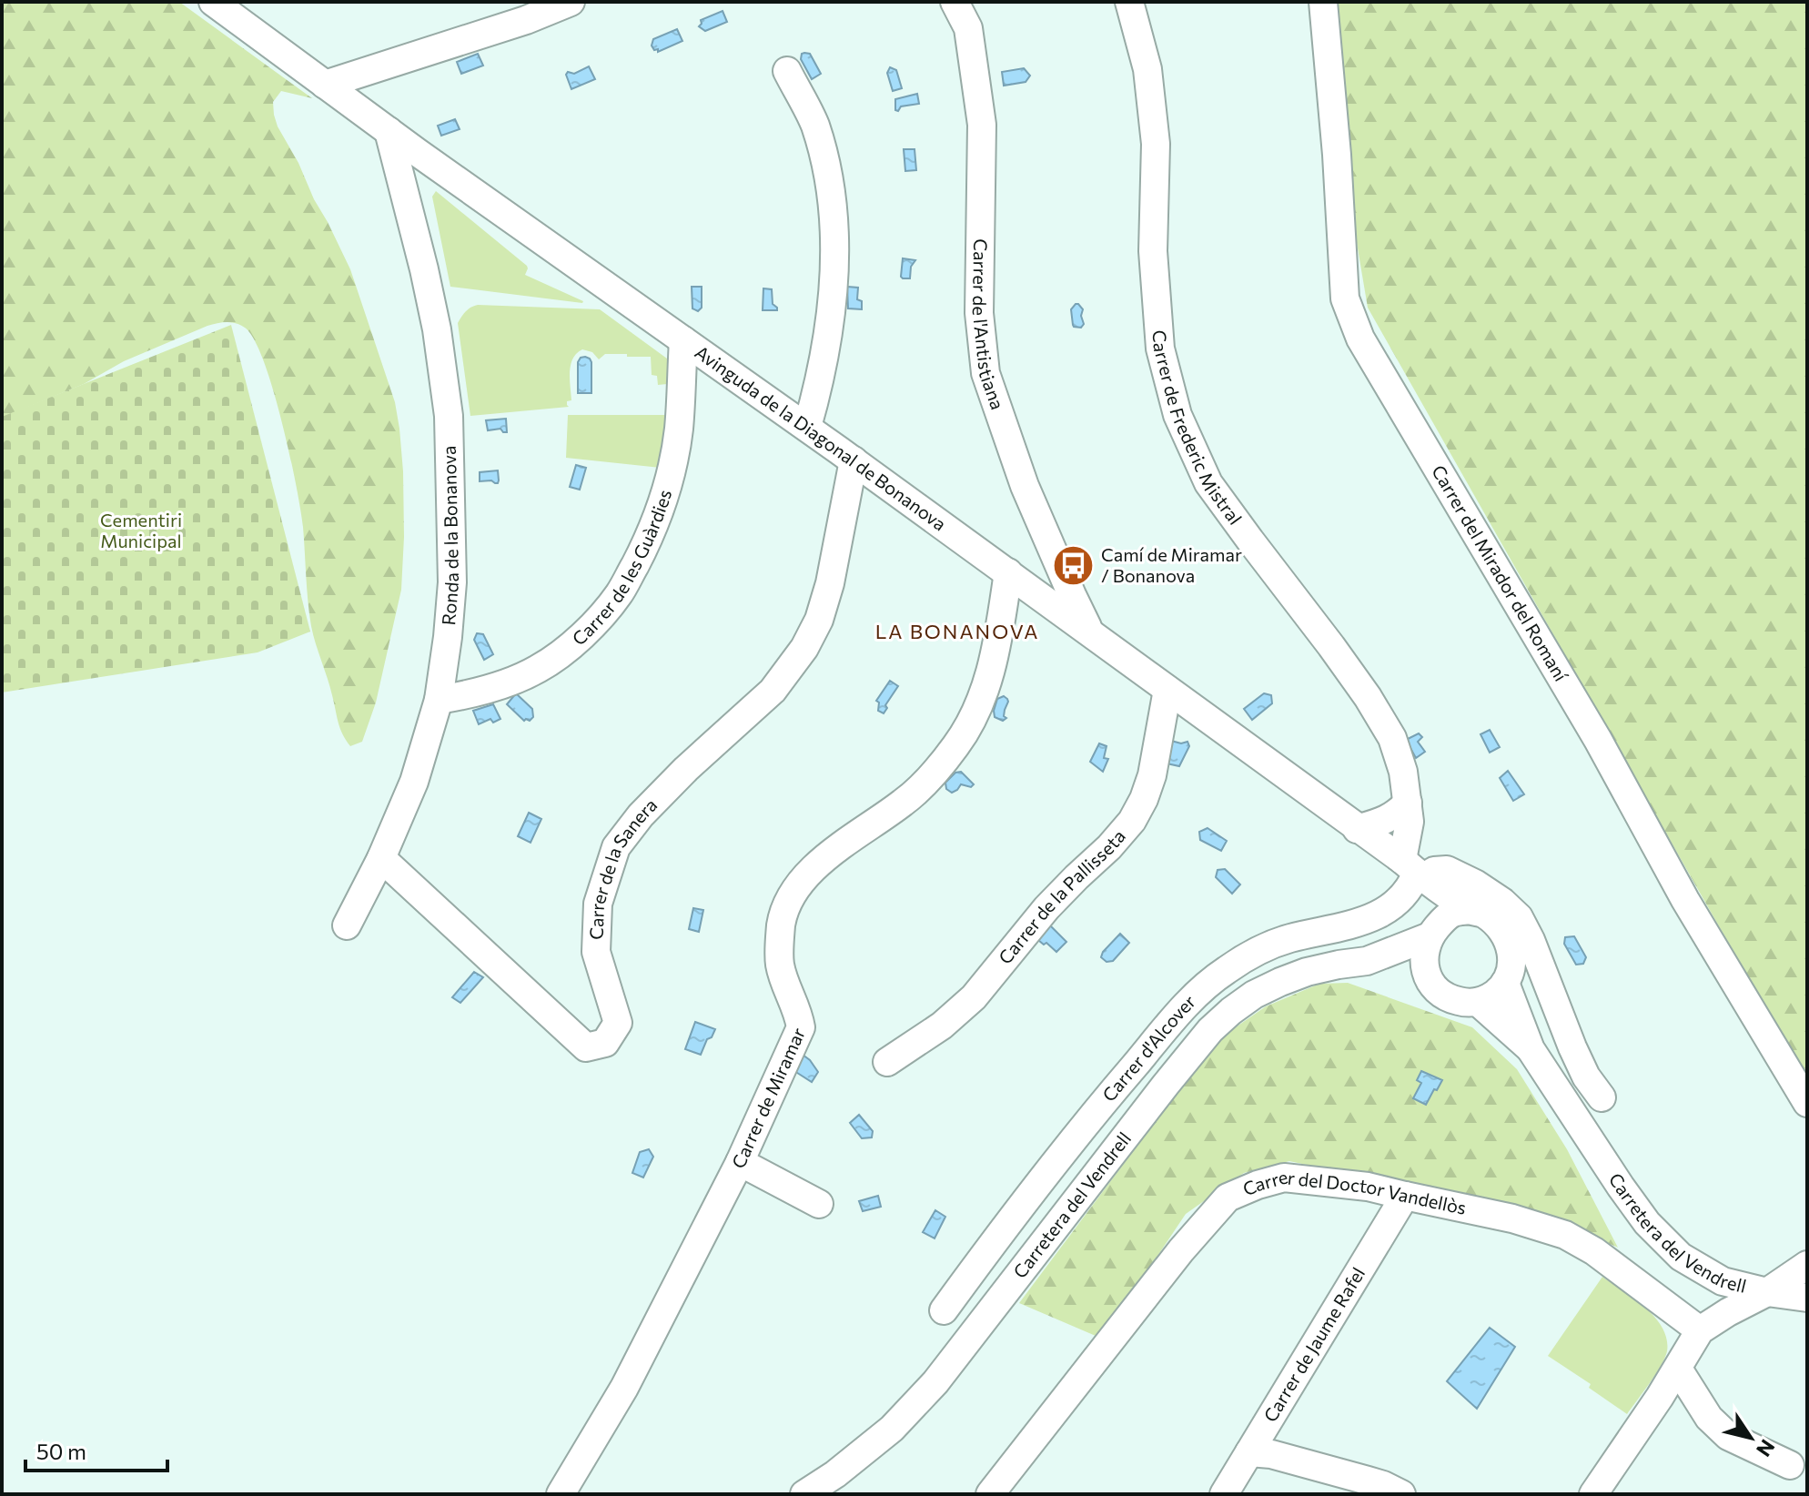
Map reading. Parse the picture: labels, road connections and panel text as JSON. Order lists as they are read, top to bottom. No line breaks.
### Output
{"streets":{"street":["Carrer de l'Antistiana","Carrer de Frederic Mistral","Avinguda de la Diagonal de Bonanova","Ronda de la Bonanova","Carrer de les Guàrdies","Carrer del Mirador del Romaní","Carrer de la Sanera","Carrer de la Pallisseta","Carrer d'Alcover","Carrer de Miramar","Carrer del Doctor Vandellòs","Carretera del Vendrell","Carrer de Jaume Rafel"]},"crossings":[["Carrer de l'Antistiana","Avinguda de la Diagonal de Bonanova"],["Carrer de Frederic Mistral","Avinguda de la Diagonal de Bonanova"],["Carrer de Frederic Mistral","Carrer d'Alcover"],["Avinguda de la Diagonal de Bonanova","Ronda de la Bonanova"],["Avinguda de la Diagonal de Bonanova","Carrer de les Guàrdies"],["Avinguda de la Diagonal de Bonanova","Carrer de la Sanera"],["Avinguda de la Diagonal de Bonanova","Carrer de la Pallisseta"],["Avinguda de la Diagonal de Bonanova","Carrer d'Alcover"],["Avinguda de la Diagonal de Bonanova","Carrer de Miramar"],["Avinguda de la Diagonal de Bonanova","Carretera del Vendrell"],["Ronda de la Bonanova","Carrer de les Guàrdies"],["Ronda de la Bonanova","Carrer de la Sanera"],["Carrer del Doctor Vandellòs","Carrer de Jaume Rafel"]],"districts":["LA BONANOVA"],"parks":["Cementiri Municipal"],"places":{"bus stop":["Camí de Miramar / Bonanova"]},"scale_bar":"50 m","north":"bottom right"}
